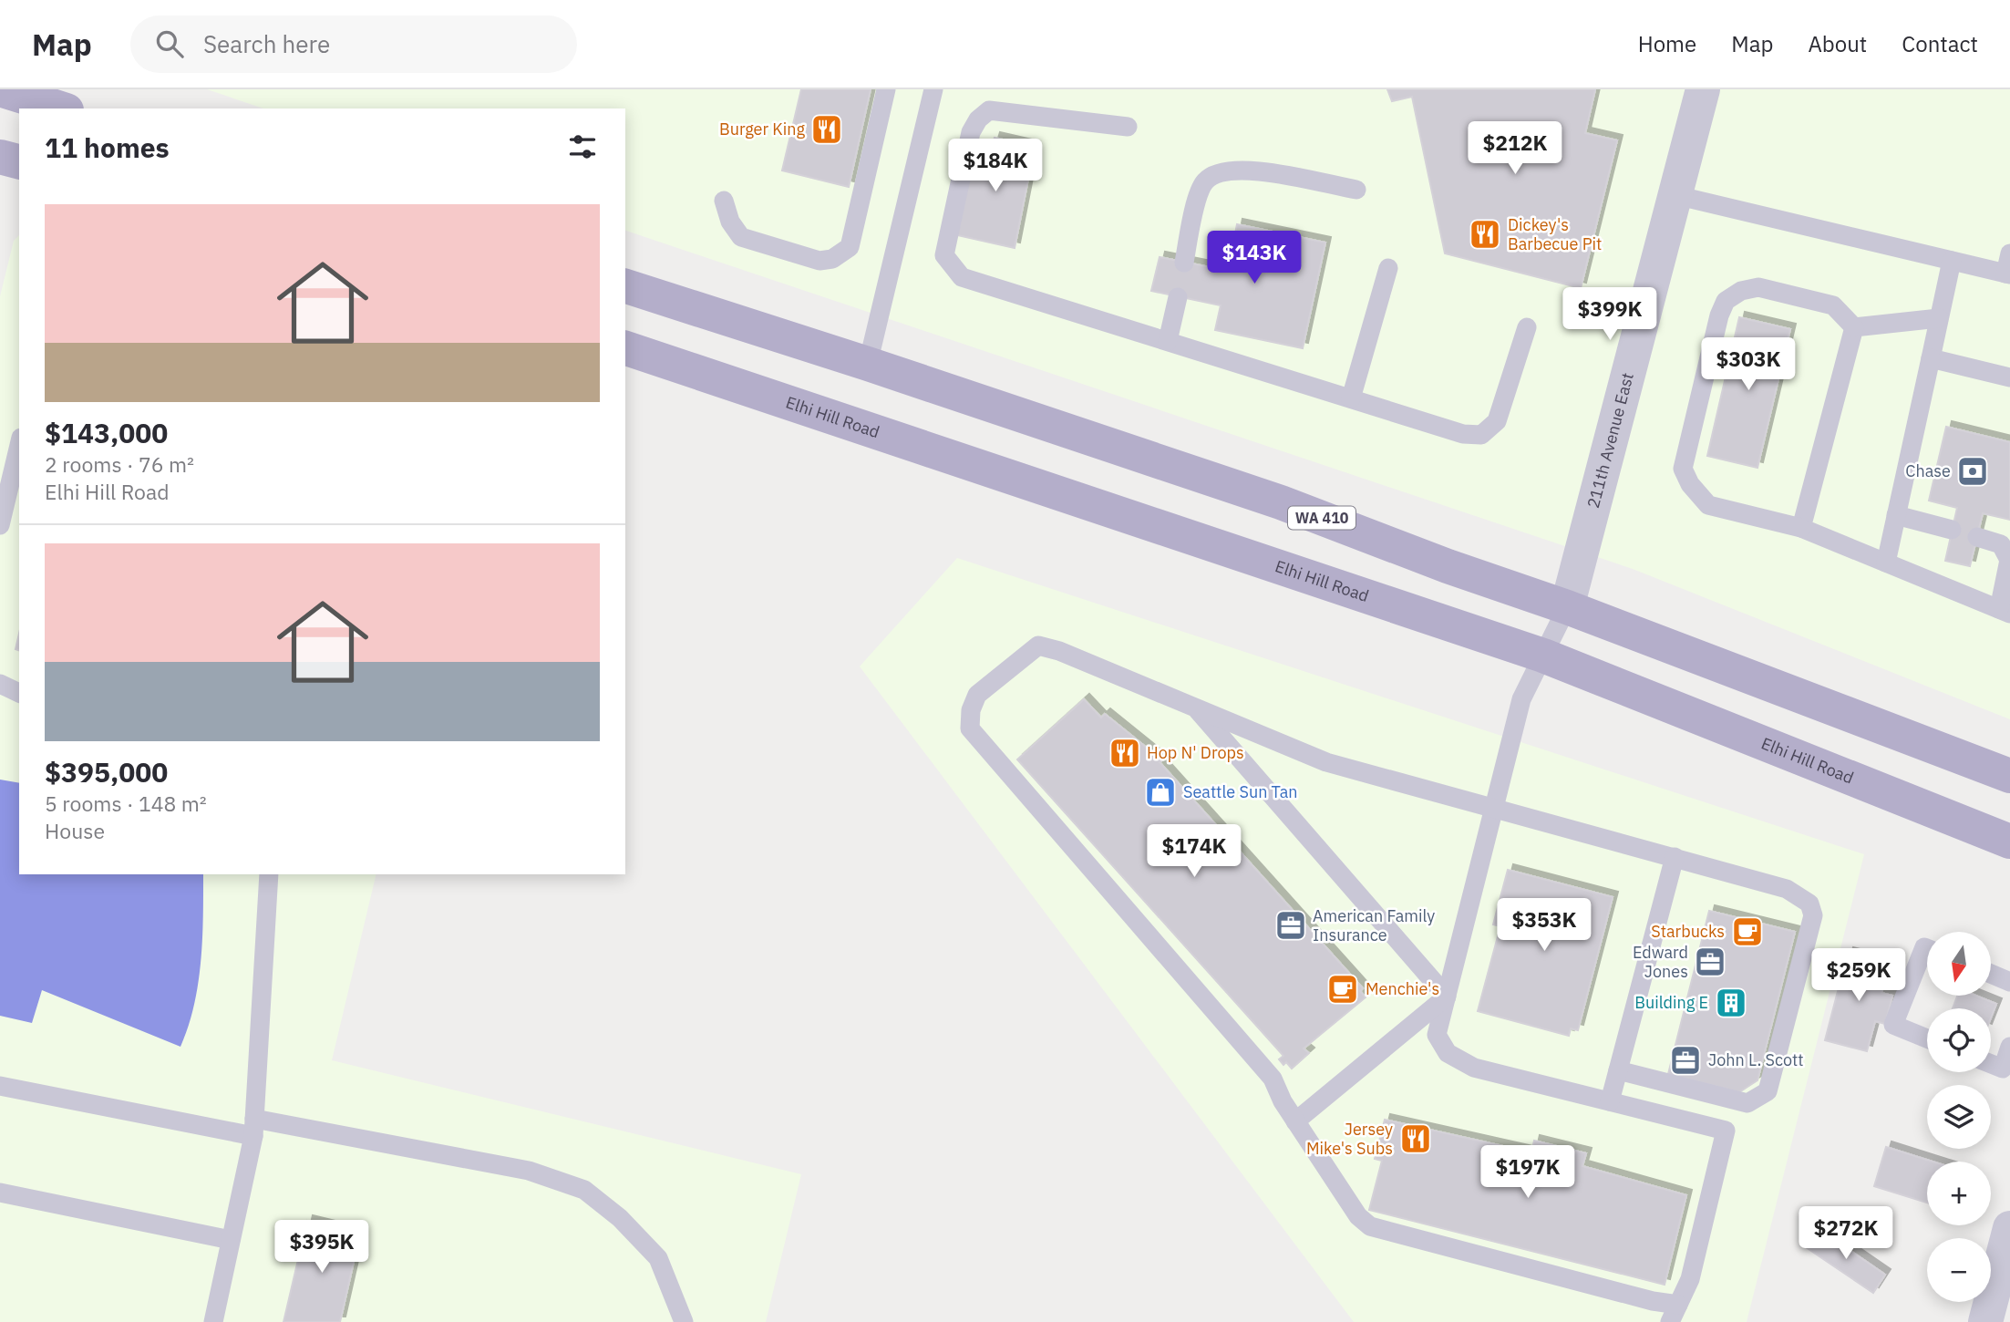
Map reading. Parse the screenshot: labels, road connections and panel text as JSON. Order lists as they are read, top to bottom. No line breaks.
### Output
{"streets":{"main road":["Elhi Hill Road","WA 410"],"street":["211th Avenue East"]},"crossings":[["211th Avenue East","WA 410"]],"places":{"restaurant":["Burger King","Dickey's Barbecue Pit","Hop N' Drops","Jersey Mike's Subs"],"bank":["Chase"],"shop":["Seattle Sun Tan"],"office":["American Family Insurance","Edward Jones","John L. Scott"],"cafe":["Starbucks","Menchie's"],"building":["Building E"]},"north":"bottom","page":{"header":"Map","search":"Search here","nav":["Home","Map","About","Contact"],"heading":"11 homes","price":["$212K","$184K","$143K","$399K","$303K","$174K","$353K","$259K","$197K","$272K","$395K"],"list":[{"name":"$143,000","note":"2 rooms · 76 m² · Elhi Hill Road"},{"name":"$395,000","note":"5 rooms · 148 m² · House"}],"map_buttons":["+","−"]}}
